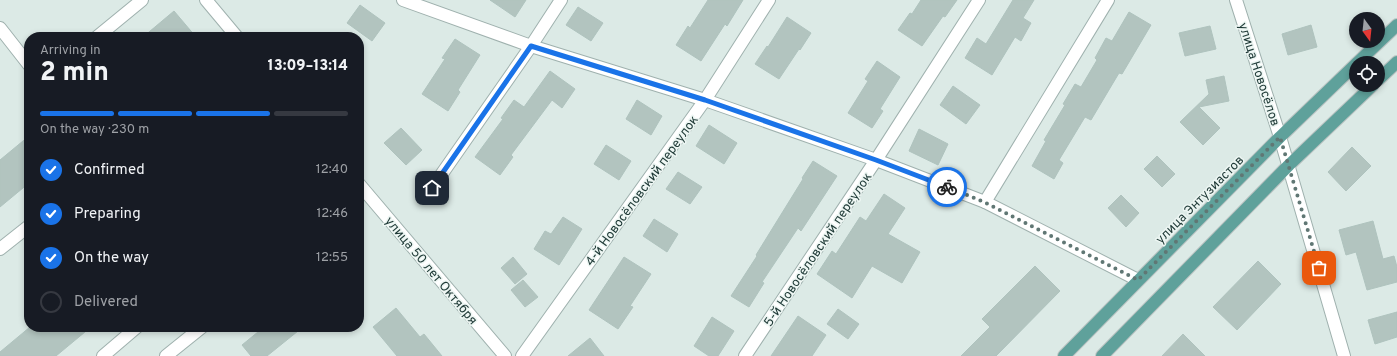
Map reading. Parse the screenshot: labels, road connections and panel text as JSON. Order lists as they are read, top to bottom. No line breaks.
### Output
{"streets":{"main road":["улица Энтузиастов"],"street":["улица Новосёлов","4-й Новосёловский переулок","5-й Новосёловский переулок","улица 50 лет Октября"]},"crossings":[["улица Новосёлов","улица Энтузиастов"]],"north":"bottom","page":{"heading":["2 min","Arriving in","13:09–13:14"],"bar":"On the way · 230 m","list":[["Confirmed","12:40"],["Preparing","12:46"],["On the way","12:55"],"Delivered"]}}
